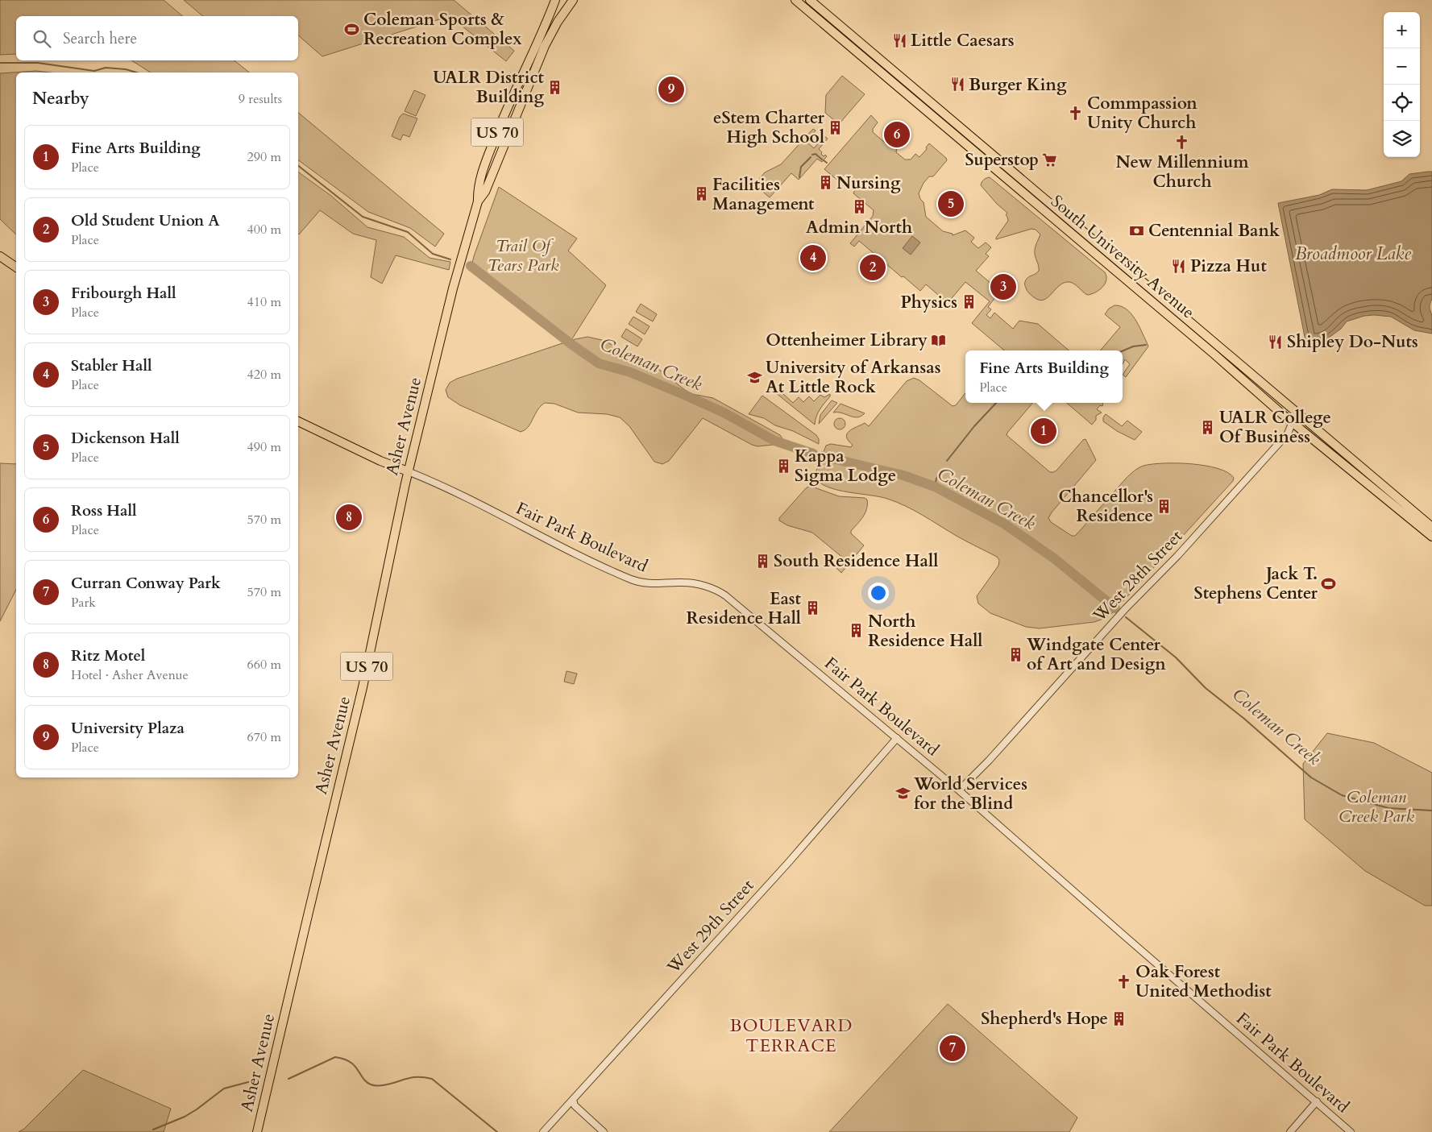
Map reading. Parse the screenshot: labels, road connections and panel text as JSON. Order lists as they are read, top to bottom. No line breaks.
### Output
{"streets":{"main road":["US 70","South University Avenue","Asher Avenue"],"street":["Fair Park Boulevard","West 28th Street","West 29th Street"]},"crossings":[["South University Avenue","West 28th Street"],["Asher Avenue","Fair Park Boulevard"],["Fair Park Boulevard","West 28th Street"],["Fair Park Boulevard","West 29th Street"]],"districts":["BOULEVARD TERRACE"],"water":["Broadmoor Lake","Coleman Creek"],"parks":["Trail Of Tears Park","Coleman Creek Park"],"places":{"sports":["Coleman Sports & Recreation Complex","Jack T. Stephens Center"],"restaurant":["Little Caesars","Burger King","Pizza Hut","Shipley Do-Nuts"],"building":["UALR District Building","eStem Charter High School","Nursing","Facilities Management","Admin North","Physics","UALR College Of Business","Kappa Sigma Lodge","Chancellor's Residence","South Residence Hall","East Residence Hall","North Residence Hall","Windgate Center of Art and Design","Shepherd's Hope"],"church":["Commpassion Unity Church","New Millennium Church","Oak Forest United Methodist"],"supermarket":["Superstop"],"bank":["Centennial Bank"],"library":["Ottenheimer Library"],"school or university":["University of Arkansas At Little Rock","World Services for the Blind"]},"page":{"map_buttons":["+","−"],"search":"Search here","heading":["Nearby","9 results"],"pins":["9","6","5","4","2","3","1","8","7"],"list":[{"mark":"1","name":"Fine Arts Building","note":"Place","value":"290 m"},{"mark":"2","name":"Old Student Union A","note":"Place","value":"400 m"},{"mark":"3","name":"Fribourgh Hall","note":"Place","value":"410 m"},{"mark":"4","name":"Stabler Hall","note":"Place","value":"420 m"},{"mark":"5","name":"Dickenson Hall","note":"Place","value":"490 m"},{"mark":"6","name":"Ross Hall","note":"Place","value":"570 m"},{"mark":"7","name":"Curran Conway Park","note":"Park","value":"570 m"},{"mark":"8","name":"Ritz Motel","note":"Hotel · Asher Avenue","value":"660 m"},{"mark":"9","name":"University Plaza","note":"Place","value":"670 m"}],"popup":["Fine Arts Building","Place"]}}
